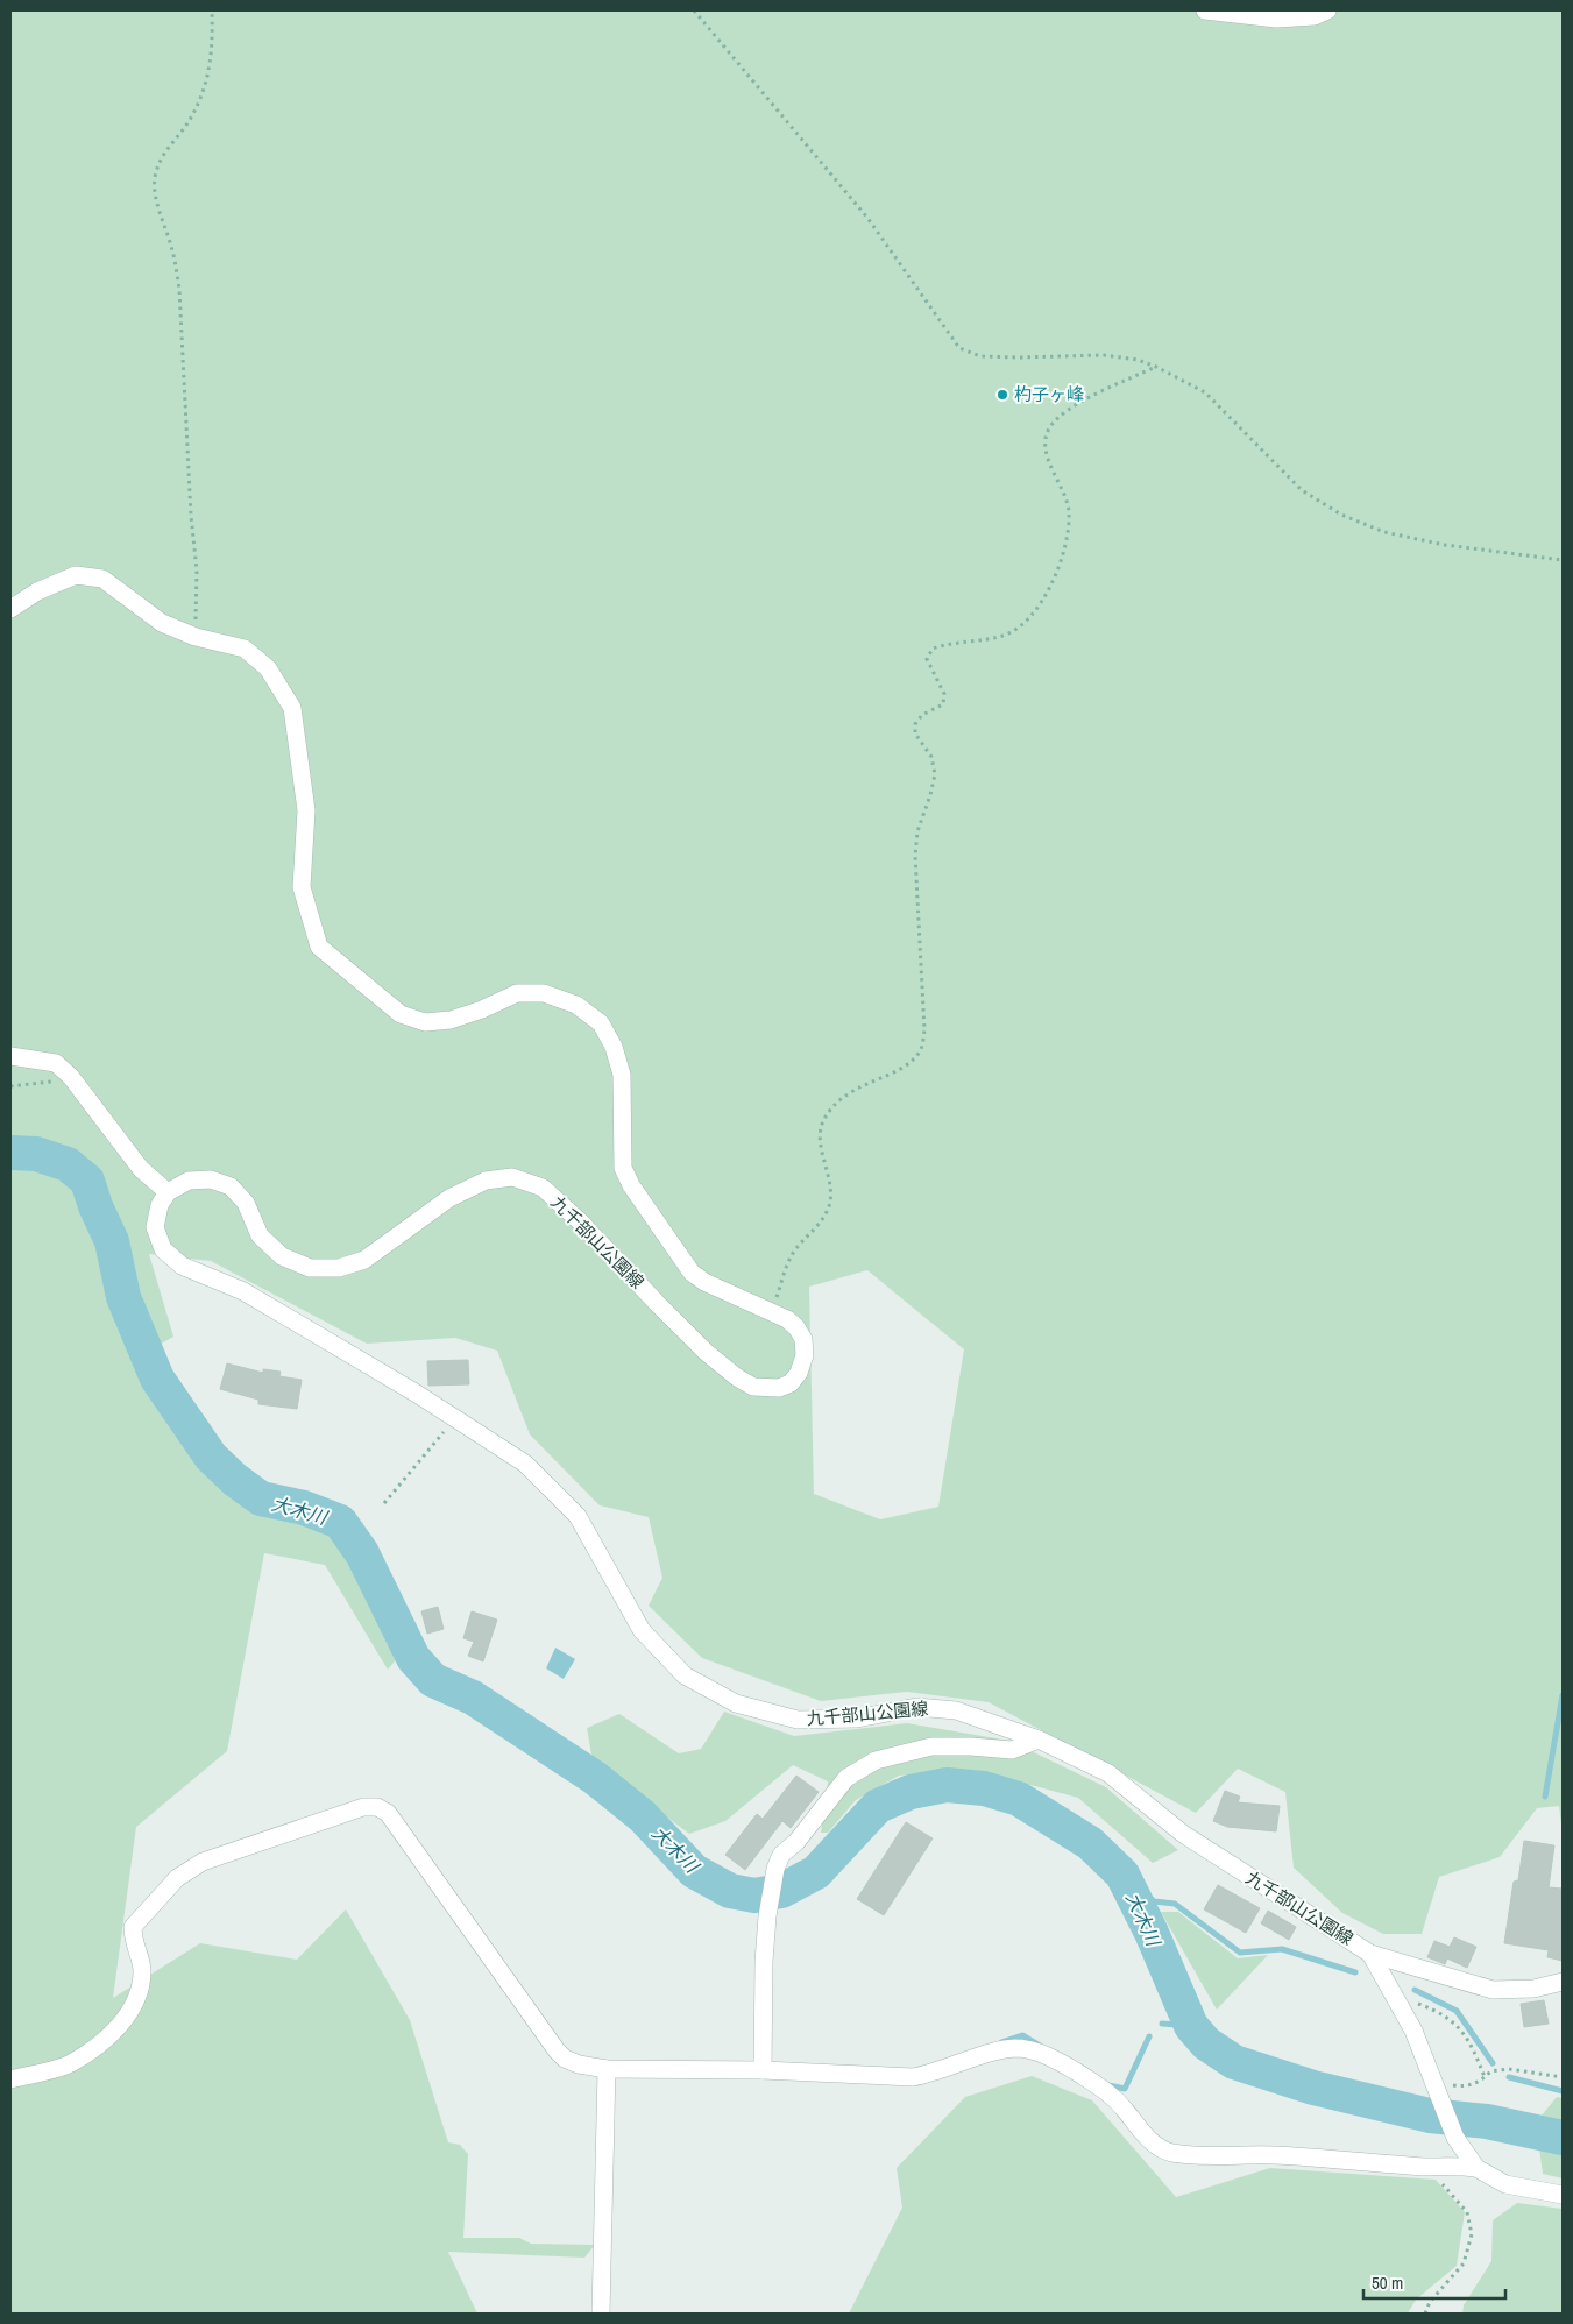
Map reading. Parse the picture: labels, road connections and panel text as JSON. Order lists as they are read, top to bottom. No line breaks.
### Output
{"streets":{"main road":["九千部山公園線"]},"water":["大木川"],"places":["杓子ヶ峰"],"scale_bar":"50 m"}
